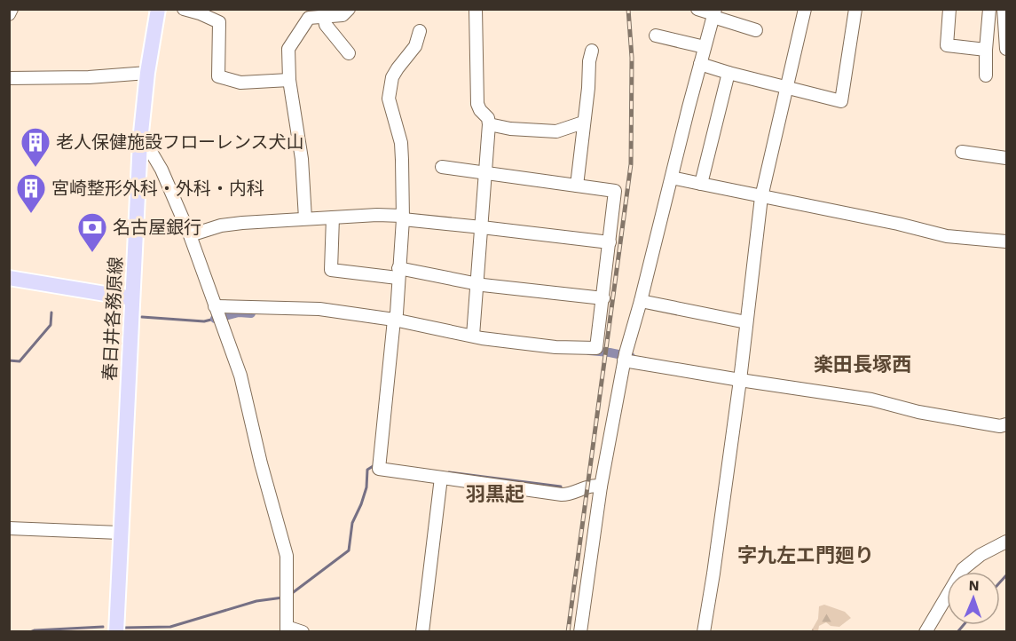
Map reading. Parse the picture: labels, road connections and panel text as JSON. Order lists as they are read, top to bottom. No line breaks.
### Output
{"streets":{"main road":["春日井各務原線"]},"districts":["楽田長塚西","羽黒起","字九左エ門廻り"],"places":{"building":["老人保健施設フローレンス犬山","宮崎整形外科・外科・内科"],"bank":["名古屋銀行"]},"north":"top"}
